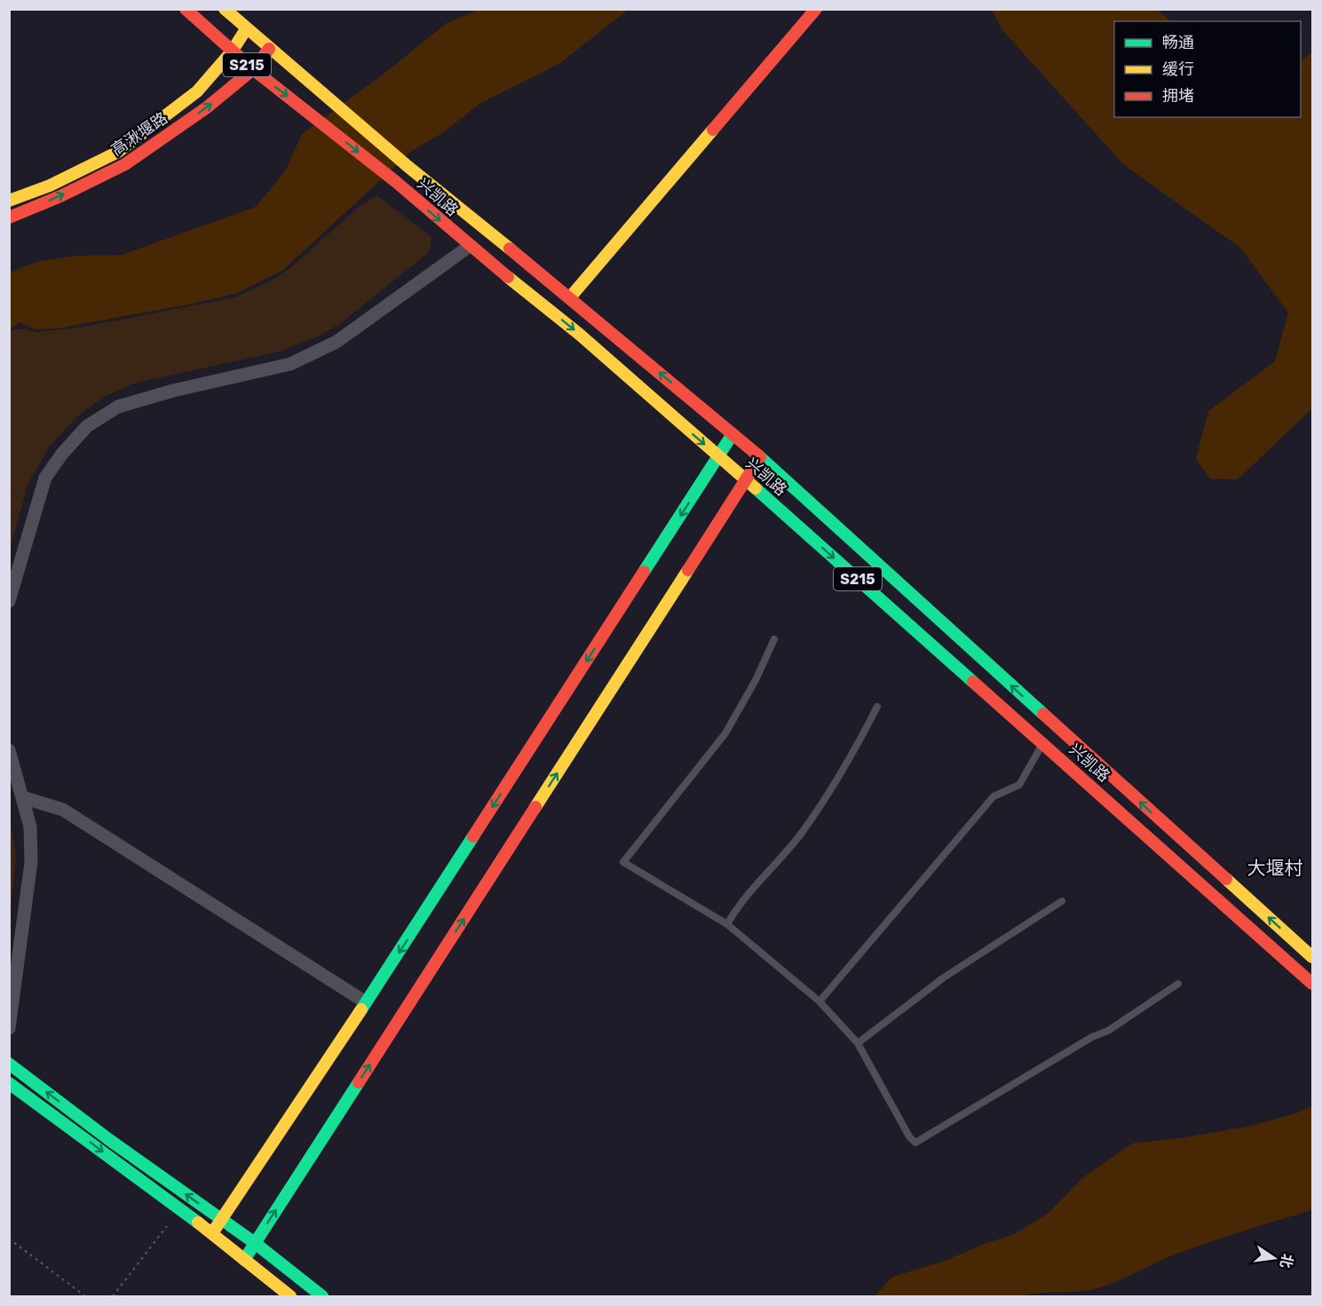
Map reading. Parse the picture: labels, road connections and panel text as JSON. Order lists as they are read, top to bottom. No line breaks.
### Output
{"streets":{"street":["S215","高湫堰路","兴凯路"]},"crossings":[["高湫堰路","兴凯路"]],"districts":["大堰村"],"legend":["畅通","缓行","拥堵"],"north":"right"}
